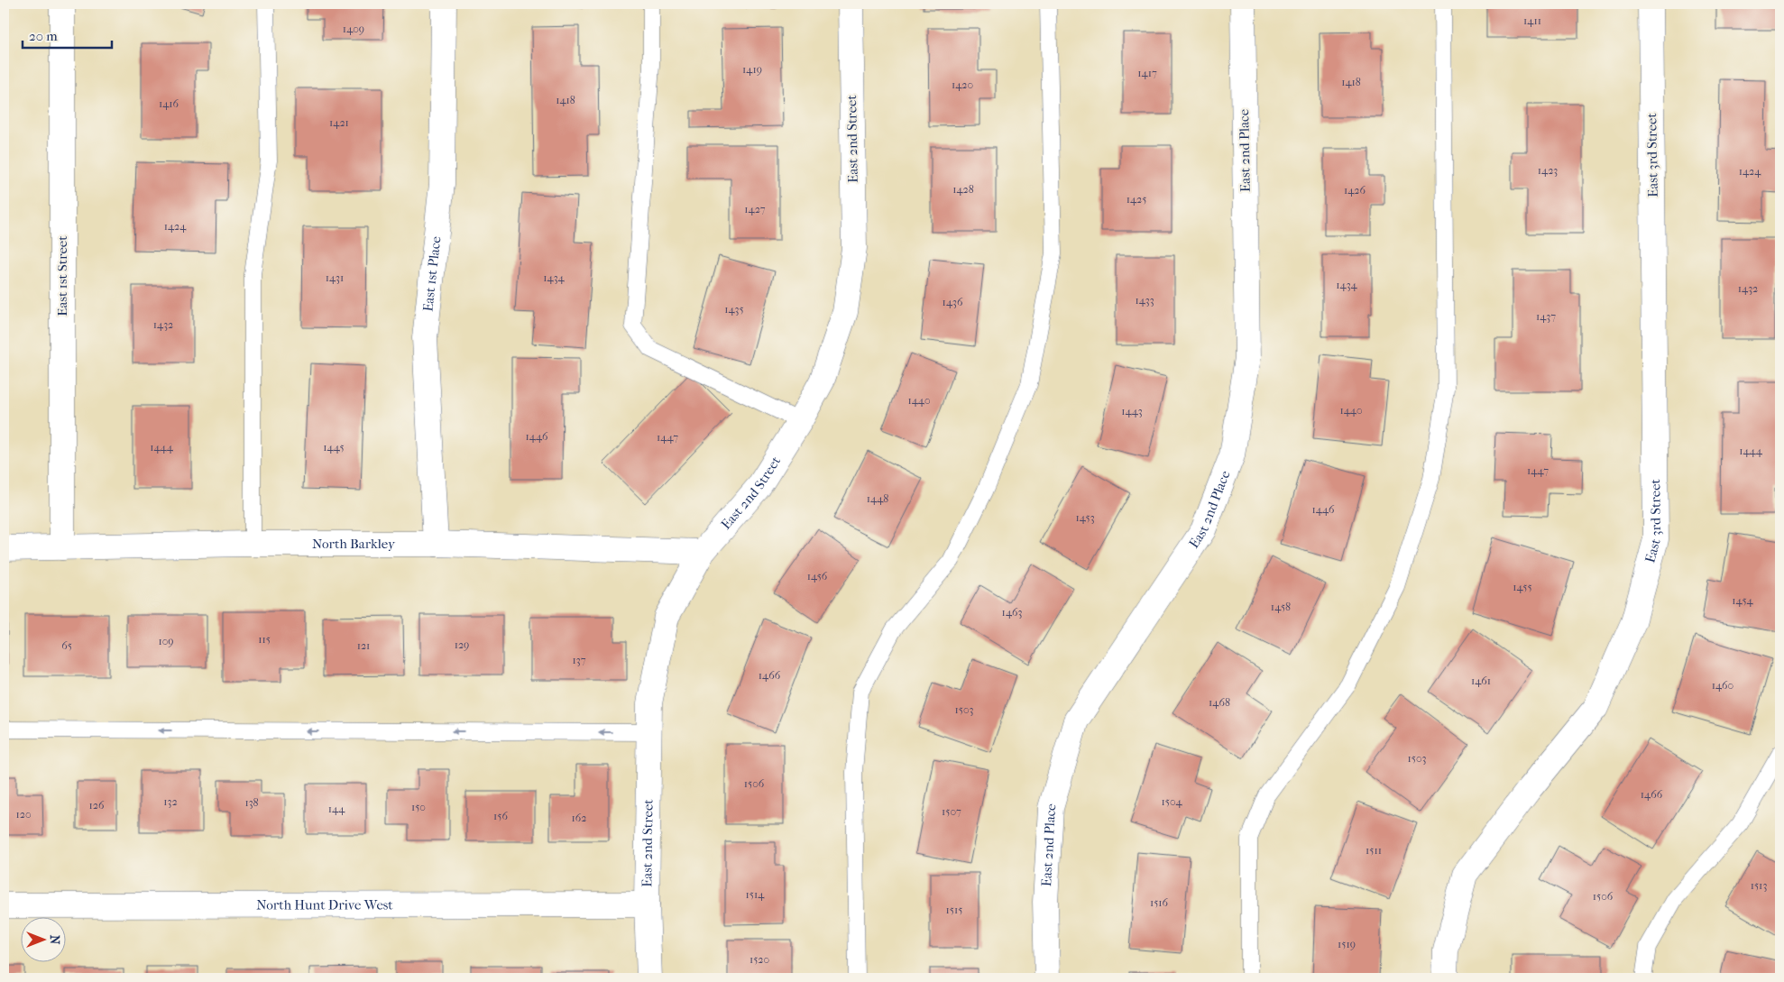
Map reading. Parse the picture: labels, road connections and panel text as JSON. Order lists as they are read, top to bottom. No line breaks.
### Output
{"streets":{"street":["East 2nd Street","East 2nd Place","East 3rd Street","East 1st Place","East 1st Street","North Barkley","North Hunt Drive West"]},"crossings":[["East 2nd Street","North Barkley"],["East 2nd Street","North Hunt Drive West"],["East 1st Place","North Barkley"],["East 1st Street","North Barkley"]],"house_numbers":["1411","1409","1419","1417","1418","1420","1418","1416","1421","1423","1424","1428","1426","1425","1427","1424","1431","1434","1434","1432","1433","1436","1435","1437","1432","1440","1440","1443","1446","1447","1444","1445","1444","1447","1448","1446","1453","1456","1455","1454","1458","1463","115","109","129","65","121","137","1466","1461","1460","1468","1503","1503","1506","1466","132","1504","138","126","150","144","1507","120","156","162","1511","1513","1514","1506","1516","1515","1519","1520"],"scale_bar":"20 m","north":"right"}
